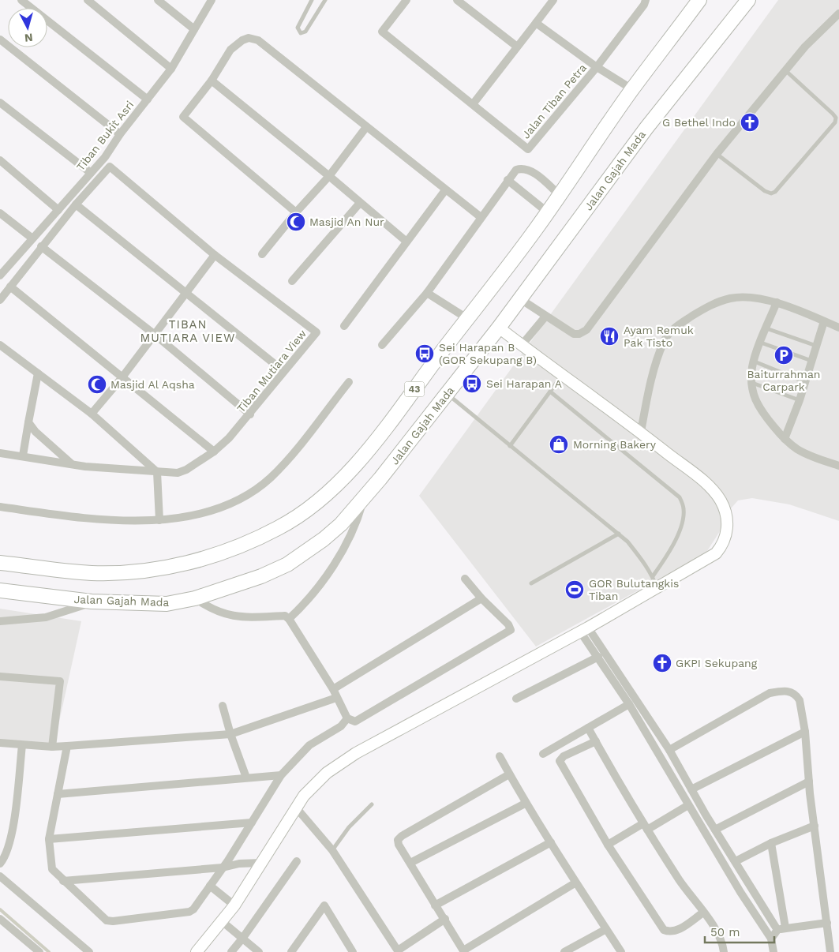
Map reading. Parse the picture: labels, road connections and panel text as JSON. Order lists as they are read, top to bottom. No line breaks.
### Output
{"streets":{"highway":["Jalan Gajah Mada","43"],"street":["Jalan Tiban Petra","Tiban Bukit Asri","Tiban Mutiara View"]},"crossings":[["Jalan Tiban Petra","43"]],"districts":["TIBAN MUTIARA VIEW"],"places":{"church":["G Bethel Indo","GKPI Sekupang"],"mosque":["Masjid An Nur","Masjid Al Aqsha"],"restaurant":["Ayam Remuk Pak Tisto"],"bus stop":["Sei Harapan B (GOR Sekupang B)","Sei Harapan A"],"parking":["Baiturrahman Carpark"],"shop":["Morning Bakery"],"sports":["GOR Bulutangkis Tiban"]},"scale_bar":"50 m","north":"bottom"}
